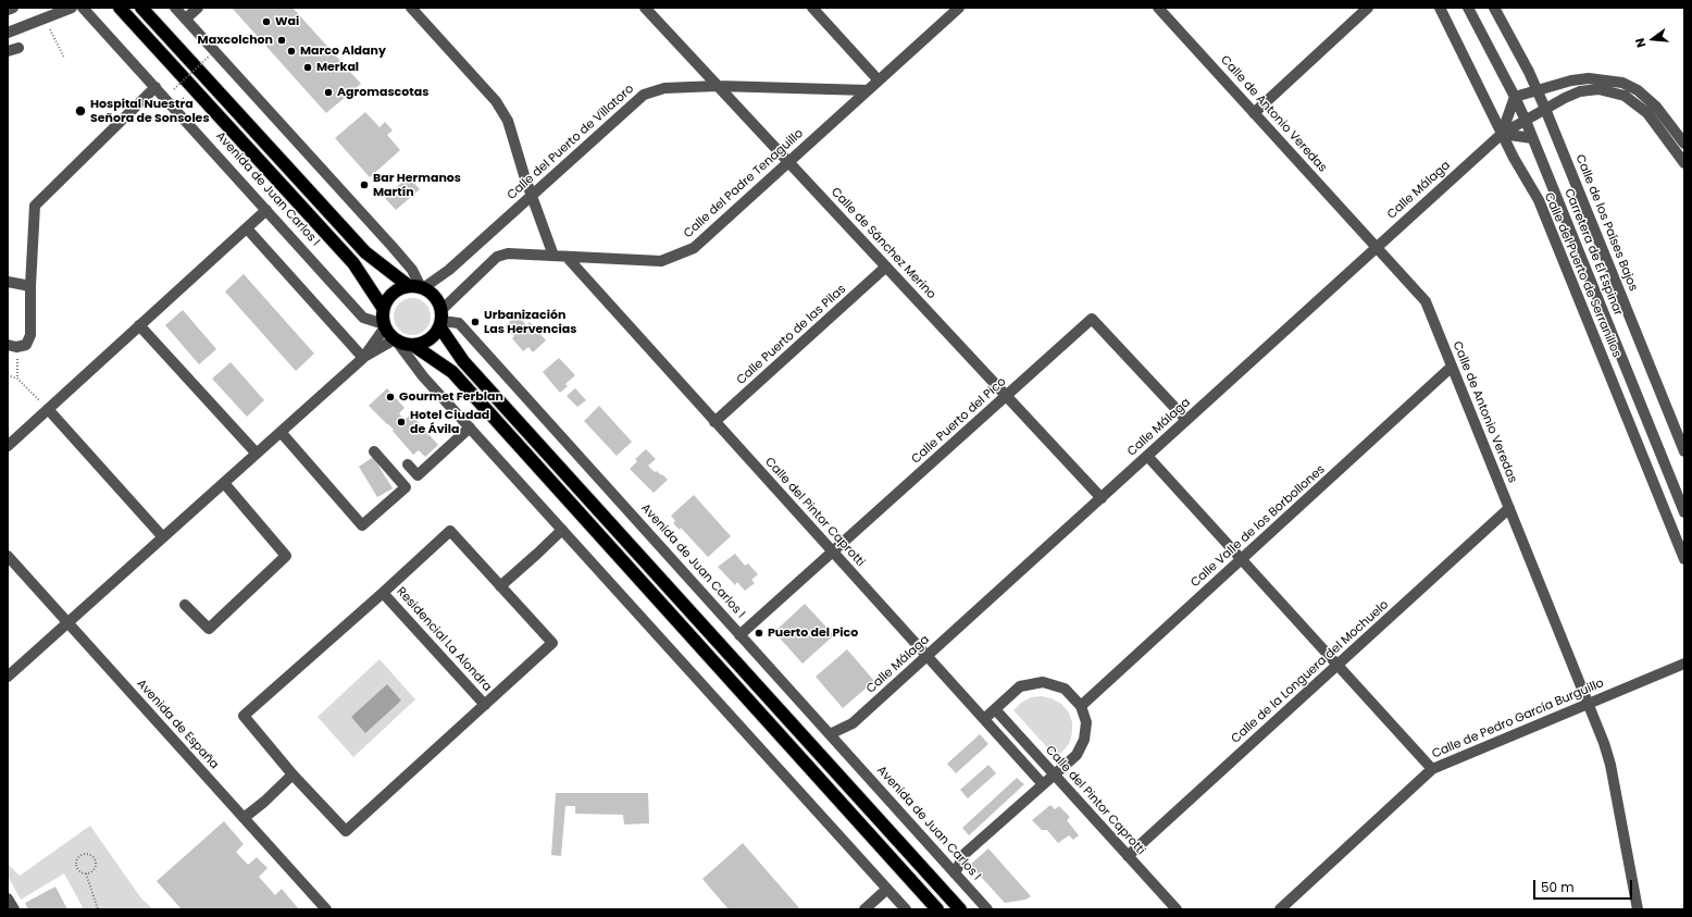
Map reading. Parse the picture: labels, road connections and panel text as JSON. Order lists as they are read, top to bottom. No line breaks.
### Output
{"streets":{"highway":["Avenida de Juan Carlos I"],"street":["Calle de Antonio Veredas","Calle del Puerto de Villatoro","Calle del Padre Tenaguillo","Calle Málaga","Calle de los Países Bajos","Calle de Sánchez Merino","Carretera de El Espinar","Calle del Puerto de Serranillos","Calle Puerto de las Pilas","Calle Puerto del Pico","Calle del Pintor Caprotti","Calle Valle de los Borbollones","Residencial La Alondra","Calle de la Longuera del Mochuelo","Calle de Pedro García Burguillo","Avenida de España"]},"crossings":[["Calle de Antonio Veredas","Calle Málaga"],["Calle de Antonio Veredas","Calle Valle de los Borbollones"],["Calle de Antonio Veredas","Calle de la Longuera del Mochuelo"],["Calle de Antonio Veredas","Calle de Pedro García Burguillo"],["Calle del Puerto de Villatoro","Calle del Padre Tenaguillo"],["Calle del Puerto de Villatoro","Avenida de Juan Carlos I"],["Calle del Puerto de Villatoro","Calle de Sánchez Merino"],["Calle del Padre Tenaguillo","Avenida de Juan Carlos I"],["Calle del Padre Tenaguillo","Calle de Sánchez Merino"],["Calle del Padre Tenaguillo","Calle del Pintor Caprotti"],["Avenida de Juan Carlos I","Calle Málaga"],["Avenida de Juan Carlos I","Calle Puerto del Pico"],["Calle Málaga","Calle de los Países Bajos"],["Calle Málaga","Calle de Sánchez Merino"],["Calle Málaga","Carretera de El Espinar"],["Calle Málaga","Calle del Puerto de Serranillos"],["Calle Málaga","Calle Puerto del Pico"],["Calle Málaga","Calle del Pintor Caprotti"],["Calle de Sánchez Merino","Calle Puerto de las Pilas"],["Calle de Sánchez Merino","Calle Puerto del Pico"],["Calle Puerto de las Pilas","Calle del Pintor Caprotti"],["Calle Puerto del Pico","Calle del Pintor Caprotti"],["Calle del Pintor Caprotti","Calle de la Longuera del Mochuelo"]],"places":["Wai","Maxcolchon","Marco Aldany","Merkal","Agromascotas","Hospital Nuestra Señora de Sonsoles","Bar Hermanos Martín","Urbanización Las Hervencias","Gourmet Ferblan","Hotel Ciudad de Ávila","Puerto del Pico"],"scale_bar":"50 m","north":"left"}
